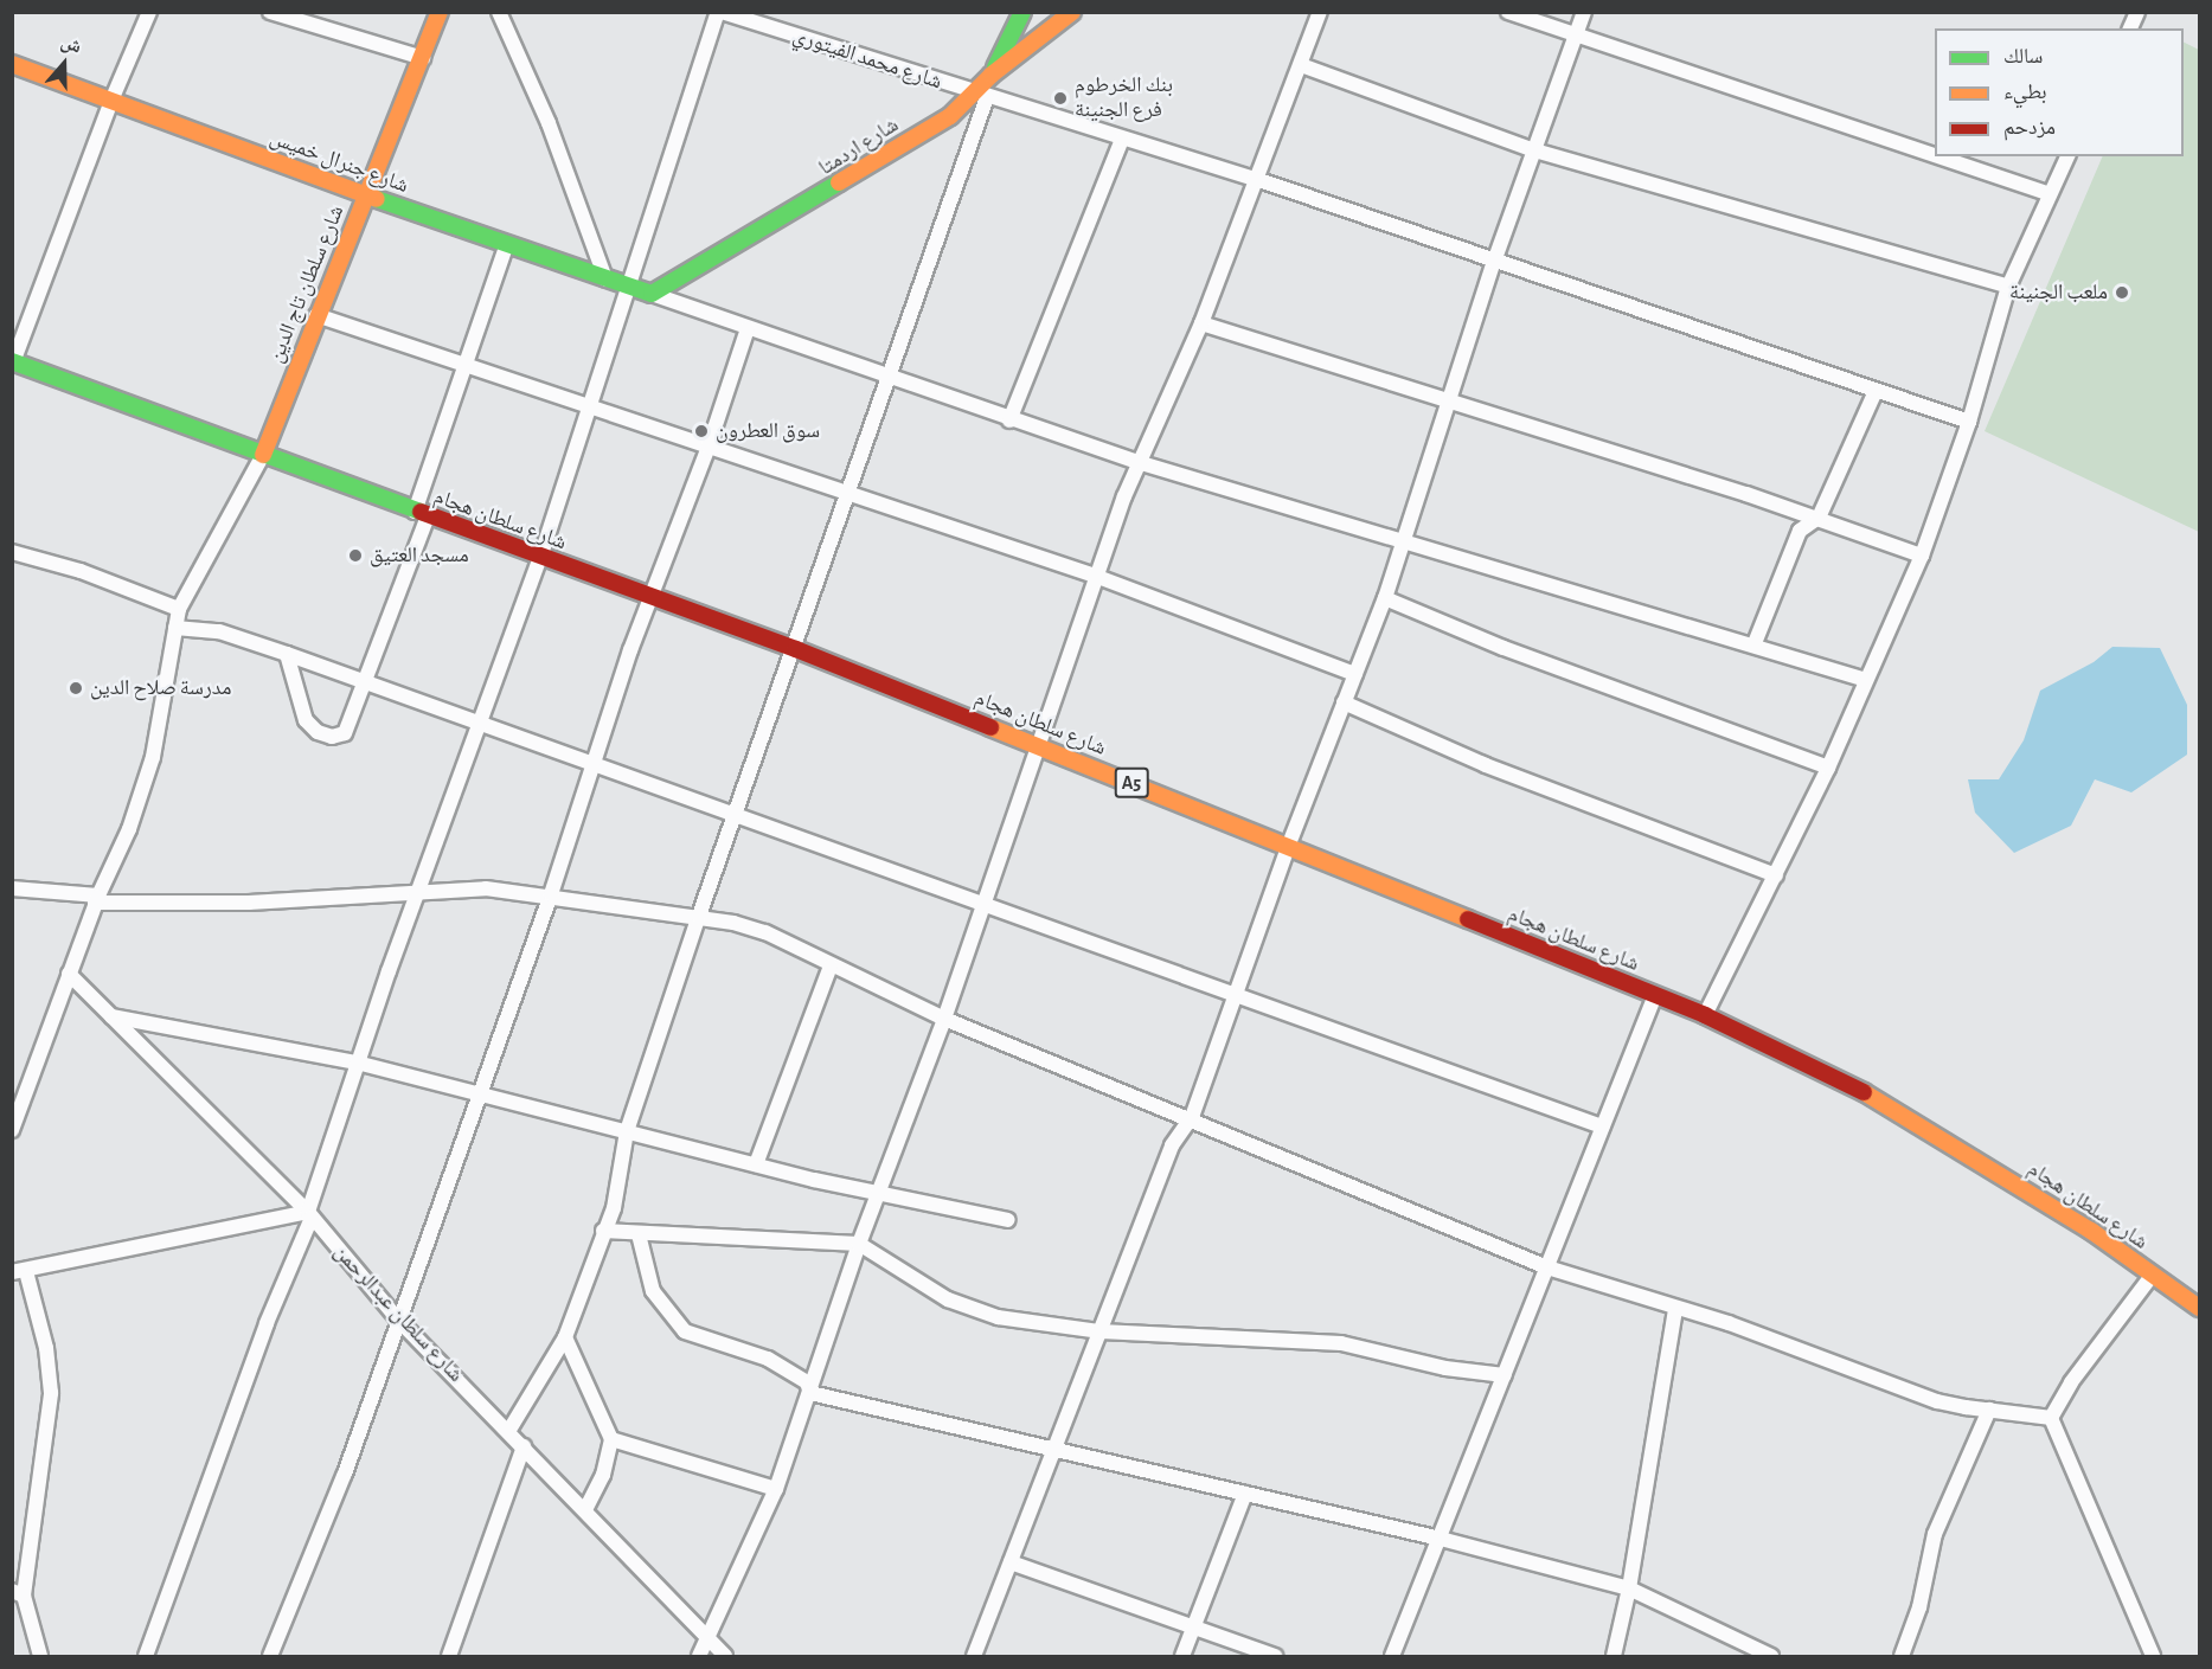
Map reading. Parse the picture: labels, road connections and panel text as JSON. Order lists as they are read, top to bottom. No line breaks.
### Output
{"streets":{"main road":["شارع اردمتا","شارع جنرال خميس","شارع سلطان تاج الدين","شارع سلطان هجام","A5"],"street":["شارع محمد الفيتوري","شارع سلطان عبدالرحمن"]},"crossings":[["شارع محمد الفيتوري","شارع اردمتا"],["شارع اردمتا","شارع جنرال خميس"],["شارع جنرال خميس","شارع سلطان تاج الدين"],["شارع سلطان تاج الدين","شارع سلطان هجام"]],"places":["بنك الخرطوم فرع الجنينة","ملعب الجنينة","سوق العطرون","مسجد العتيق","مدرسة صلاح الدين"],"legend":["سالك","بطيء","مزدحم"],"north":"top"}
